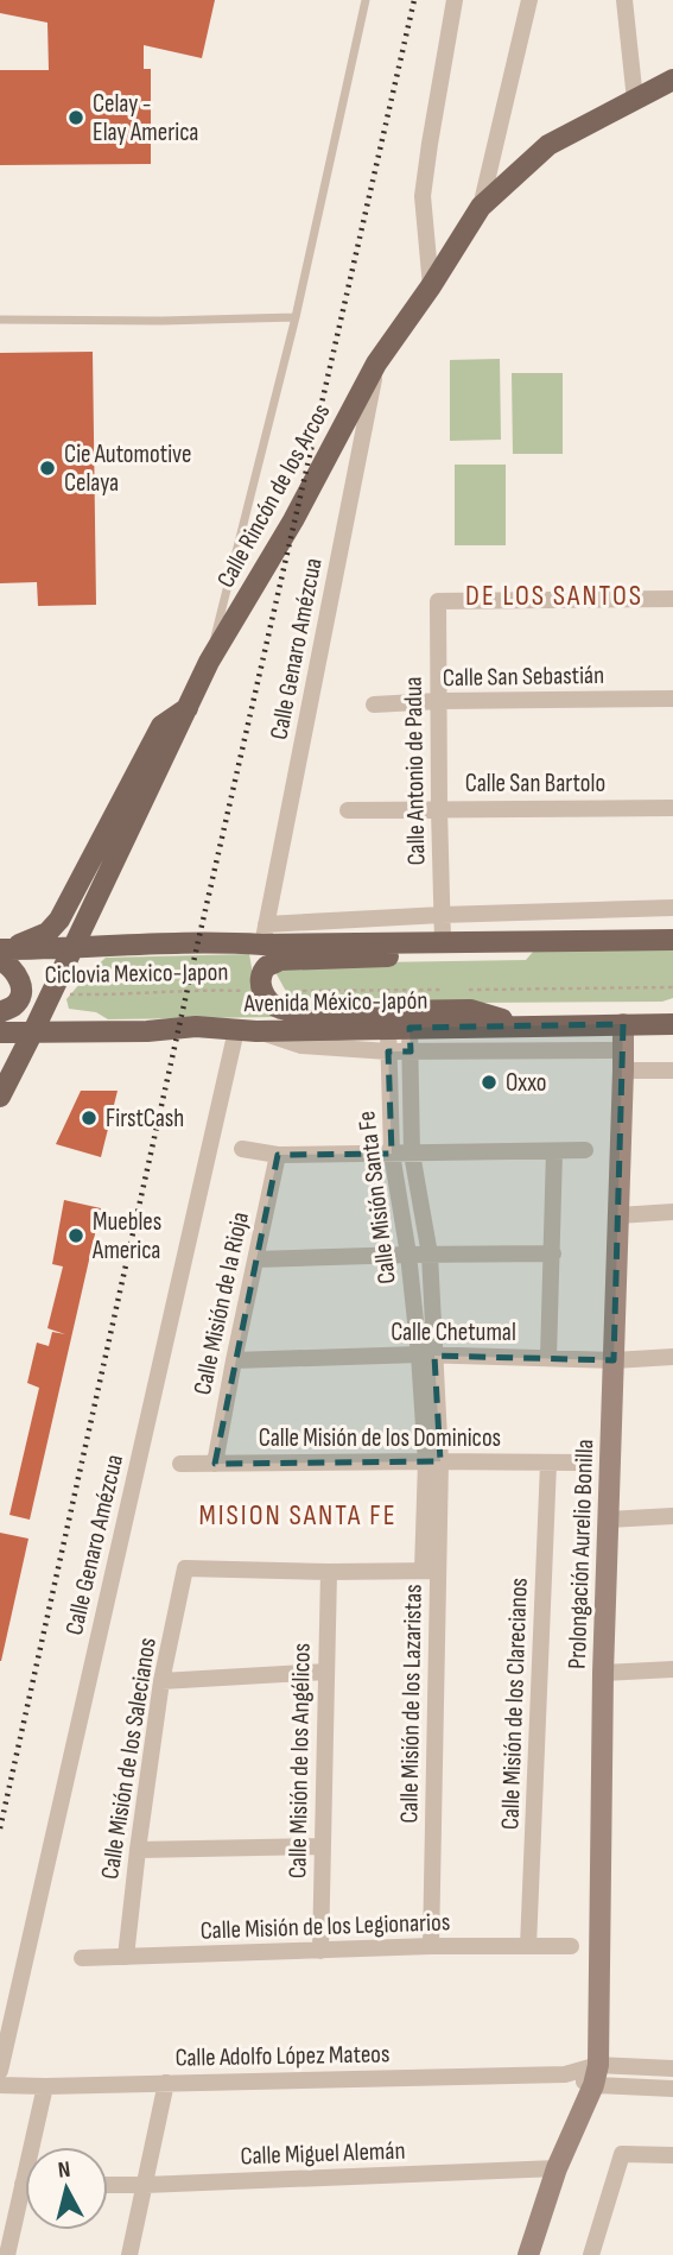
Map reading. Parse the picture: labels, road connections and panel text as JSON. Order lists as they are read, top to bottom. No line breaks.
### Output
{"streets":{"main road":["Calle Rincón de los Arcos","Avenida México-Japón"],"street":["Calle Genaro Amézcua","Calle San Sebastián","Calle Antonio de Padua","Calle San Bartolo","Calle Misión Santa Fe","Calle Misión de la Rioja","Calle Chetumal","Calle Misión de los Dominicos","Prolongación Aurelio Bonilla","Calle Misión de los Lazaristas","Calle Misión de los Clarecianos","Calle Misión de los Salecianos","Calle Misión de los Angélicos","Calle Misión de los Legionarios","Calle Adolfo López Mateos","Calle Miguel Alemán"],"path":["Ciclovia Mexico-Japon"]},"crossings":[["Calle Rincón de los Arcos","Calle Genaro Amézcua"],["Calle Rincón de los Arcos","Ciclovia Mexico-Japon"],["Calle Rincón de los Arcos","Avenida México-Japón"],["Calle Genaro Amézcua","Avenida México-Japón"],["Calle San Sebastián","Calle Antonio de Padua"],["Calle Antonio de Padua","Calle San Bartolo"],["Avenida México-Japón","Calle Misión Santa Fe"],["Avenida México-Japón","Prolongación Aurelio Bonilla"],["Calle Misión Santa Fe","Calle Chetumal"],["Calle Misión Santa Fe","Calle Misión de los Dominicos"],["Calle Misión Santa Fe","Calle Misión de los Lazaristas"],["Calle Misión de la Rioja","Calle Chetumal"],["Calle Misión de la Rioja","Calle Misión de los Dominicos"],["Calle Chetumal","Prolongación Aurelio Bonilla"],["Calle Misión de los Dominicos","Calle Misión de los Lazaristas"],["Calle Misión de los Dominicos","Calle Misión de los Clarecianos"],["Prolongación Aurelio Bonilla","Calle Adolfo López Mateos"],["Calle Misión de los Lazaristas","Calle Misión de los Legionarios"],["Calle Misión de los Clarecianos","Calle Misión de los Legionarios"],["Calle Misión de los Salecianos","Calle Misión de los Angélicos"],["Calle Misión de los Salecianos","Calle Misión de los Legionarios"],["Calle Misión de los Angélicos","Calle Misión de los Legionarios"]],"districts":["DE LOS SANTOS","MISION SANTA FE"],"places":["Celay - Elay America","Cie Automotive Celaya","Oxxo","FirstCash","Muebles America"],"north":"top"}
